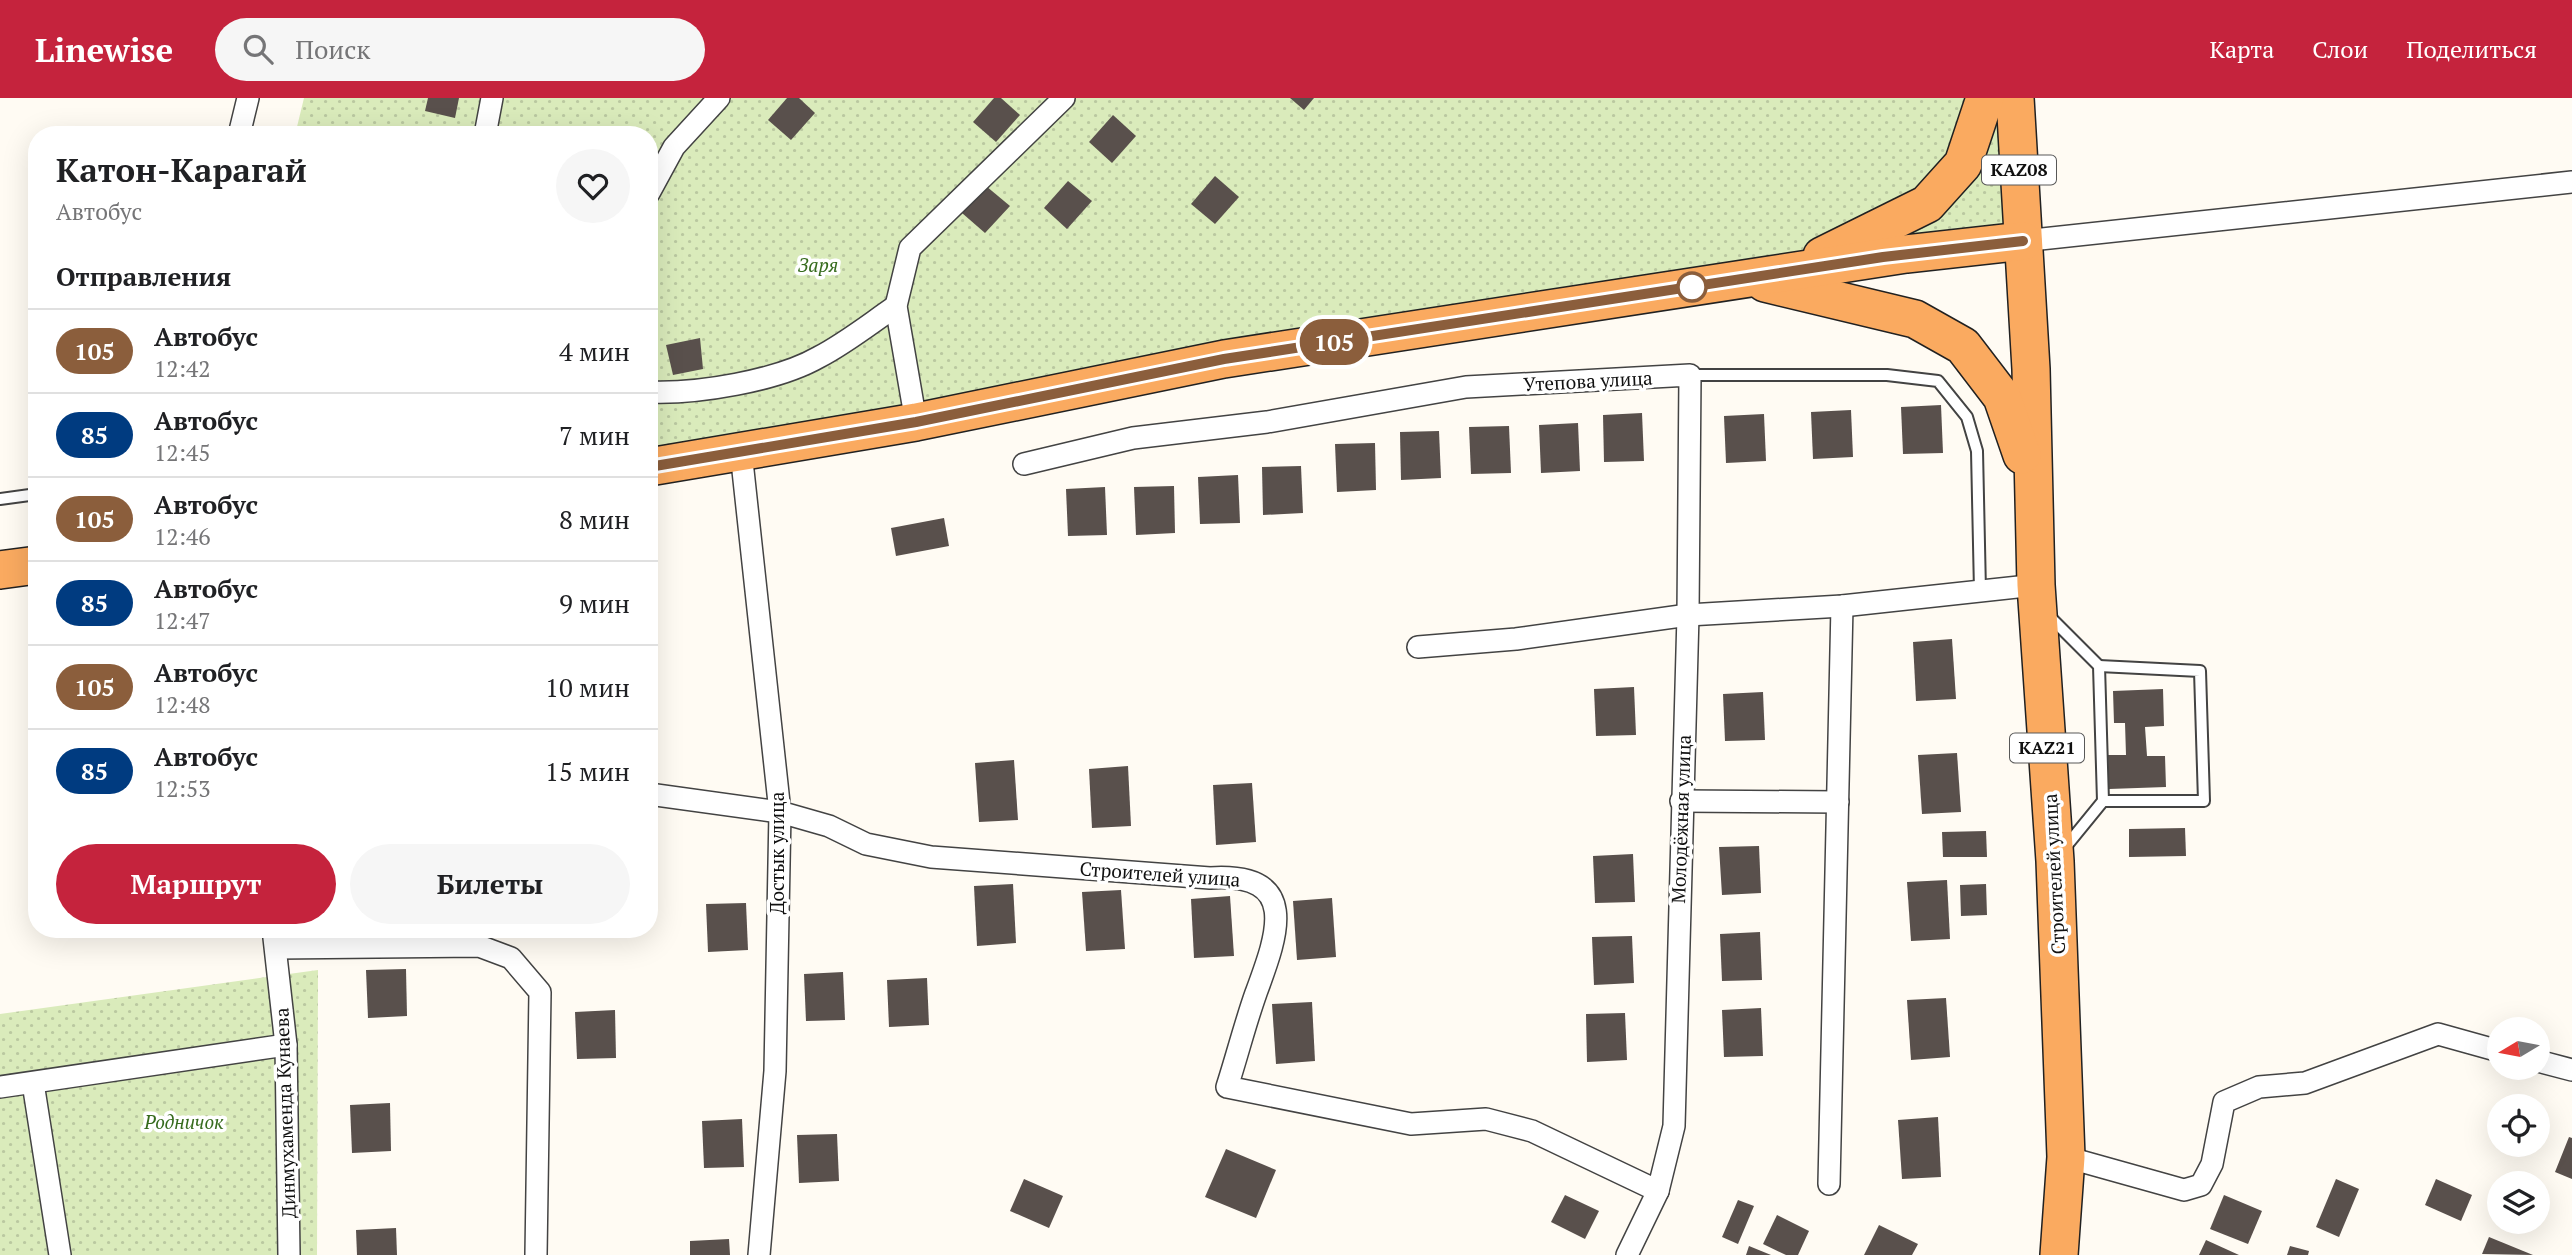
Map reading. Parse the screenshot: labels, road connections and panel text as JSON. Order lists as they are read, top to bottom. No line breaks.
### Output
{"streets":{"highway":["KAZ08","KAZ21","Строителей улица"],"street":["Утепова улица","Молодёжная улица","Достык улица","Динмухаменда Кунаева"]},"crossings":[["KAZ08","Строителей улица"],["Утепова улица","Молодёжная улица"],["Молодёжная улица","Строителей улица"],["Достык улица","Строителей улица"]],"parks":["Заря","Родничок"],"lines":["bus line 105"],"north":"left","page":{"header":"Linewise","search":"Поиск","nav":["Карта","Слои","Поделиться"],"on_map":"105","heading":[["Катон-Карагай","Автобус"],"Отправления"],"list":[{"mark":"105","name":"Автобус","note":"12:42","value":"4 мин"},{"mark":"85","name":"Автобус","note":"12:45","value":"7 мин"},{"mark":"105","name":"Автобус","note":"12:46","value":"8 мин"},{"mark":"85","name":"Автобус","note":"12:47","value":"9 мин"},{"mark":"105","name":"Автобус","note":"12:48","value":"10 мин"},{"mark":"85","name":"Автобус","note":"12:53","value":"15 мин"}],"buttons":["Маршрут","Билеты"]}}
